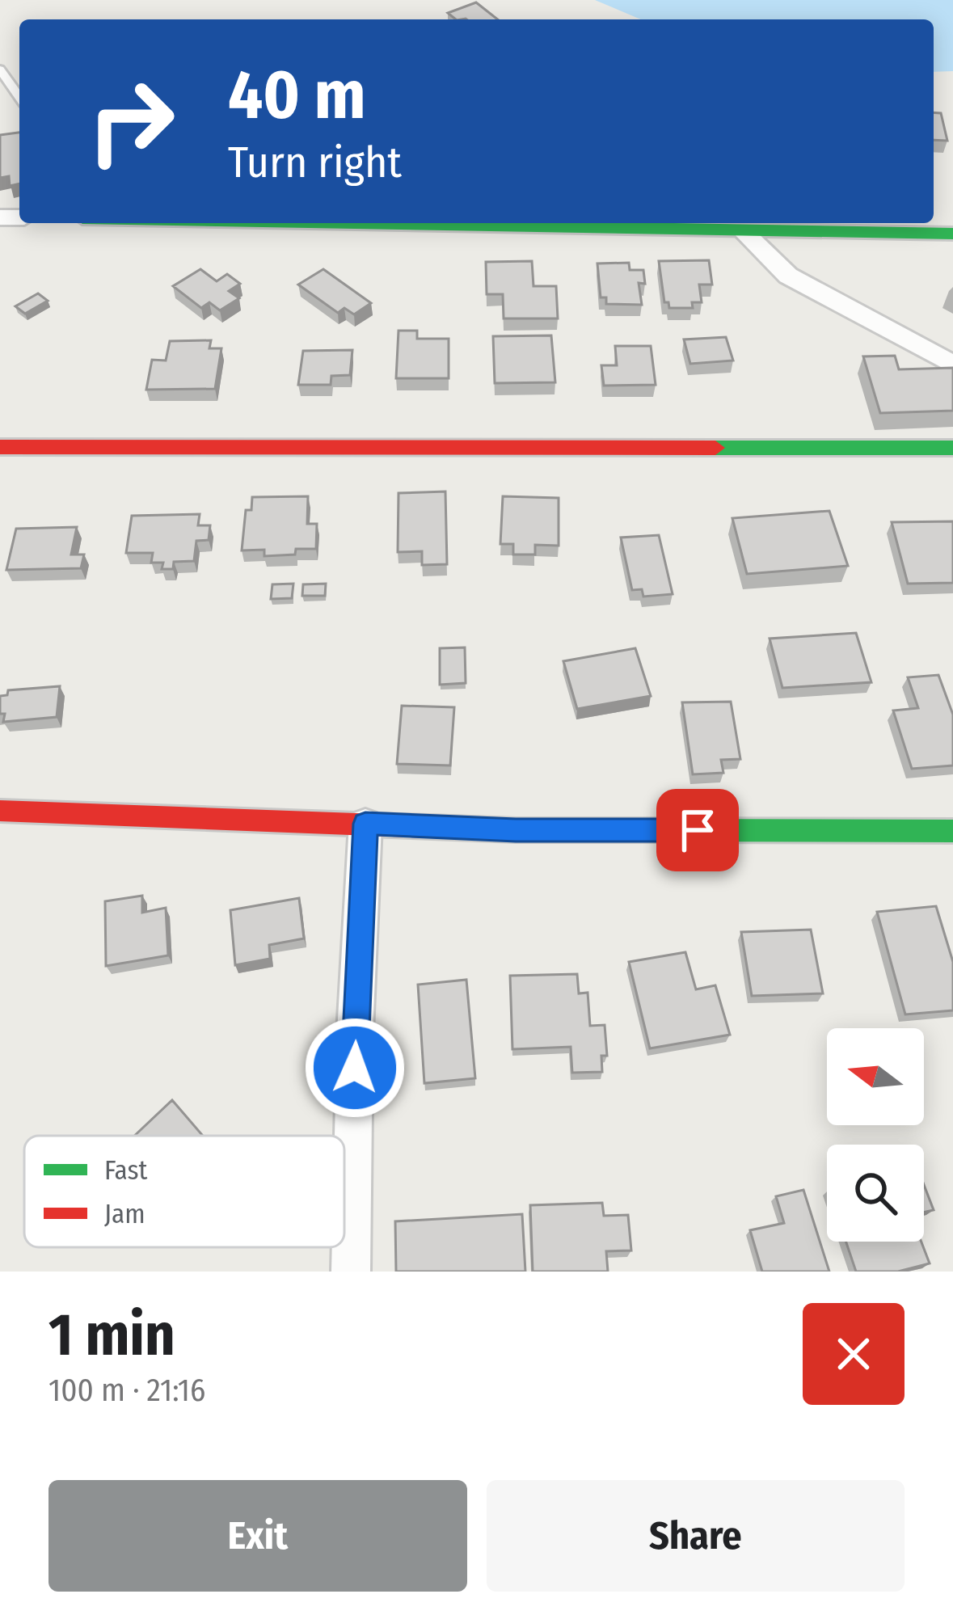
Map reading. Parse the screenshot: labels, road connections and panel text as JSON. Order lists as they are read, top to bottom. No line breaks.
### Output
{"legend":["Fast","Jam"],"north":"left","page":{"turn":["40 m","Turn right"],"heading":["1 min","100 m · 21:16"],"buttons":["Exit","Share"]}}
